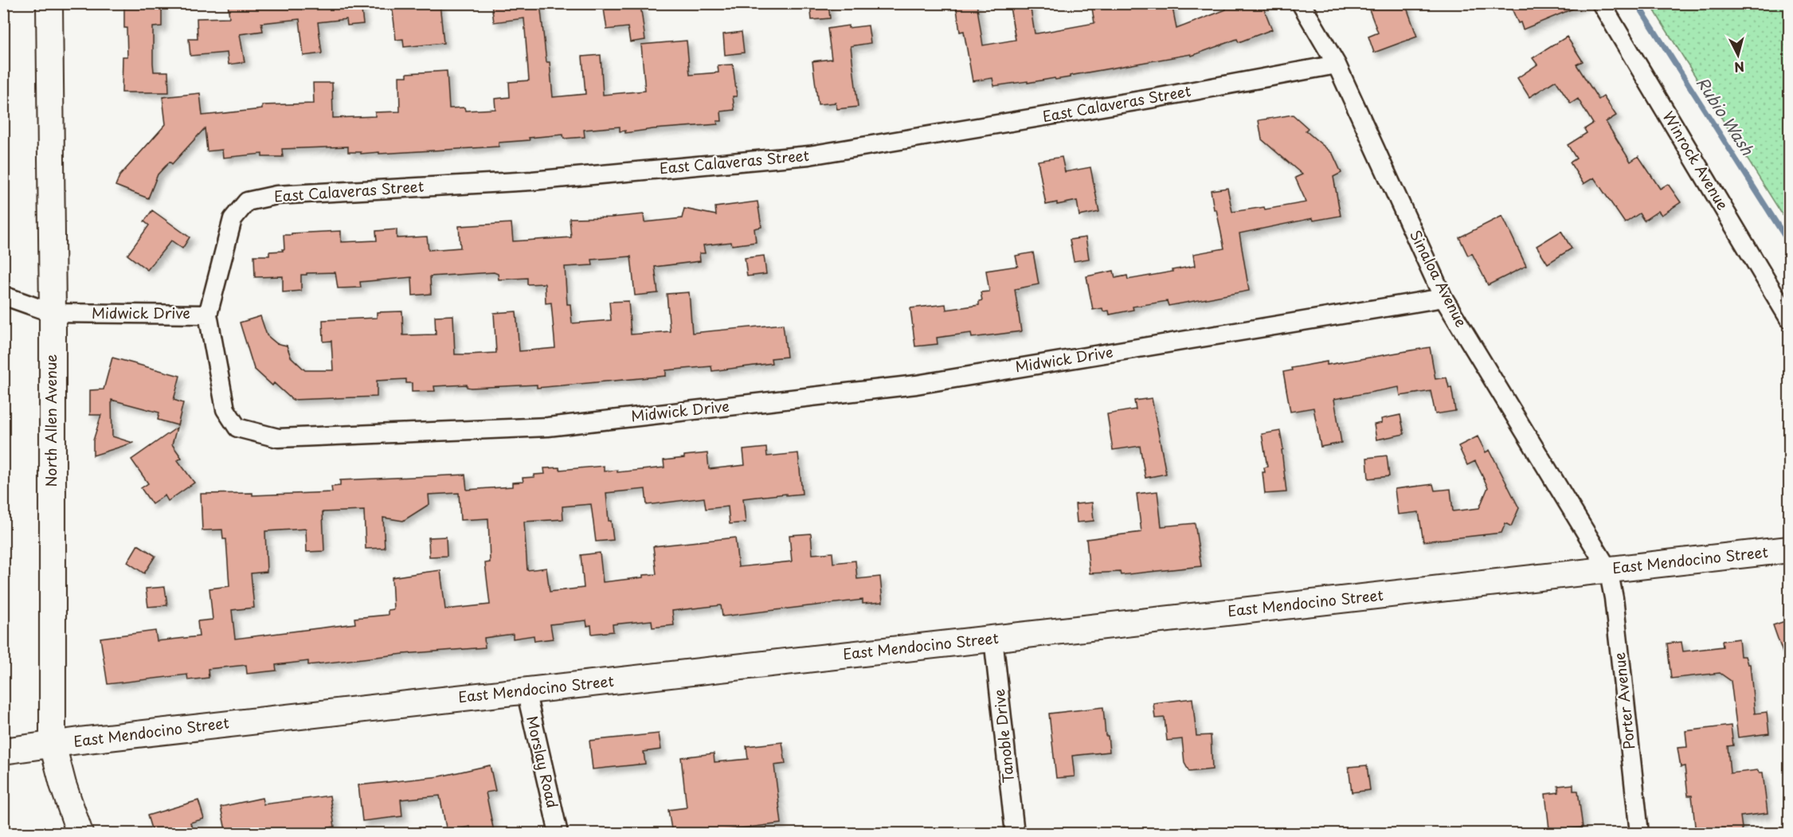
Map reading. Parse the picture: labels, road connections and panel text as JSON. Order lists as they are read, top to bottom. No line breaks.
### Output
{"streets":{"street":["East Calaveras Street","Winrock Avenue","Sinaloa Avenue","Midwick Drive","North Allen Avenue","East Mendocino Street","Porter Avenue","Tanoble Drive","Morslay Road"]},"crossings":[["East Calaveras Street","Sinaloa Avenue"],["East Calaveras Street","Midwick Drive"],["Sinaloa Avenue","Midwick Drive"],["Sinaloa Avenue","East Mendocino Street"],["Sinaloa Avenue","Porter Avenue"],["Midwick Drive","North Allen Avenue"],["North Allen Avenue","East Mendocino Street"],["East Mendocino Street","Porter Avenue"],["East Mendocino Street","Tanoble Drive"],["East Mendocino Street","Morslay Road"]],"water":["Rubio Wash"],"north":"bottom"}
